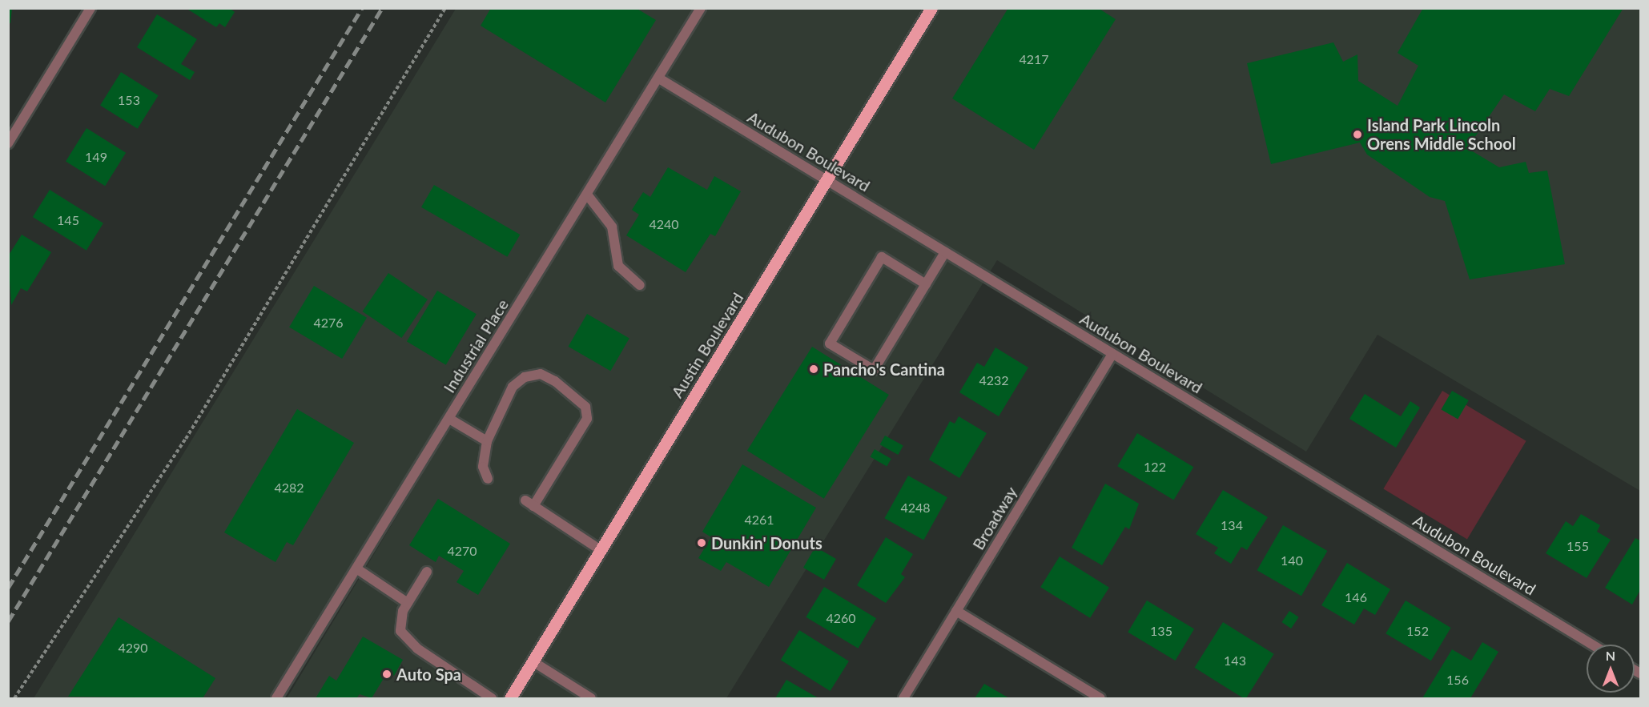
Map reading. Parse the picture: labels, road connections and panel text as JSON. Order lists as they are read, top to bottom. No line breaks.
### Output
{"streets":{"main road":["Austin Boulevard"],"street":["Audubon Boulevard","Industrial Place","Broadway"]},"crossings":[["Audubon Boulevard","Austin Boulevard"],["Audubon Boulevard","Industrial Place"],["Audubon Boulevard","Broadway"]],"places":["Island Park Lincoln Orens Middle School","Pancho's Cantina","Dunkin' Donuts","Auto Spa"],"house_numbers":["4217","153","149","145","4240","4276","4232","122","4282","4248","4261","134","155","4270","140","146","4260","135","152","4290","143","156"],"north":"top"}
